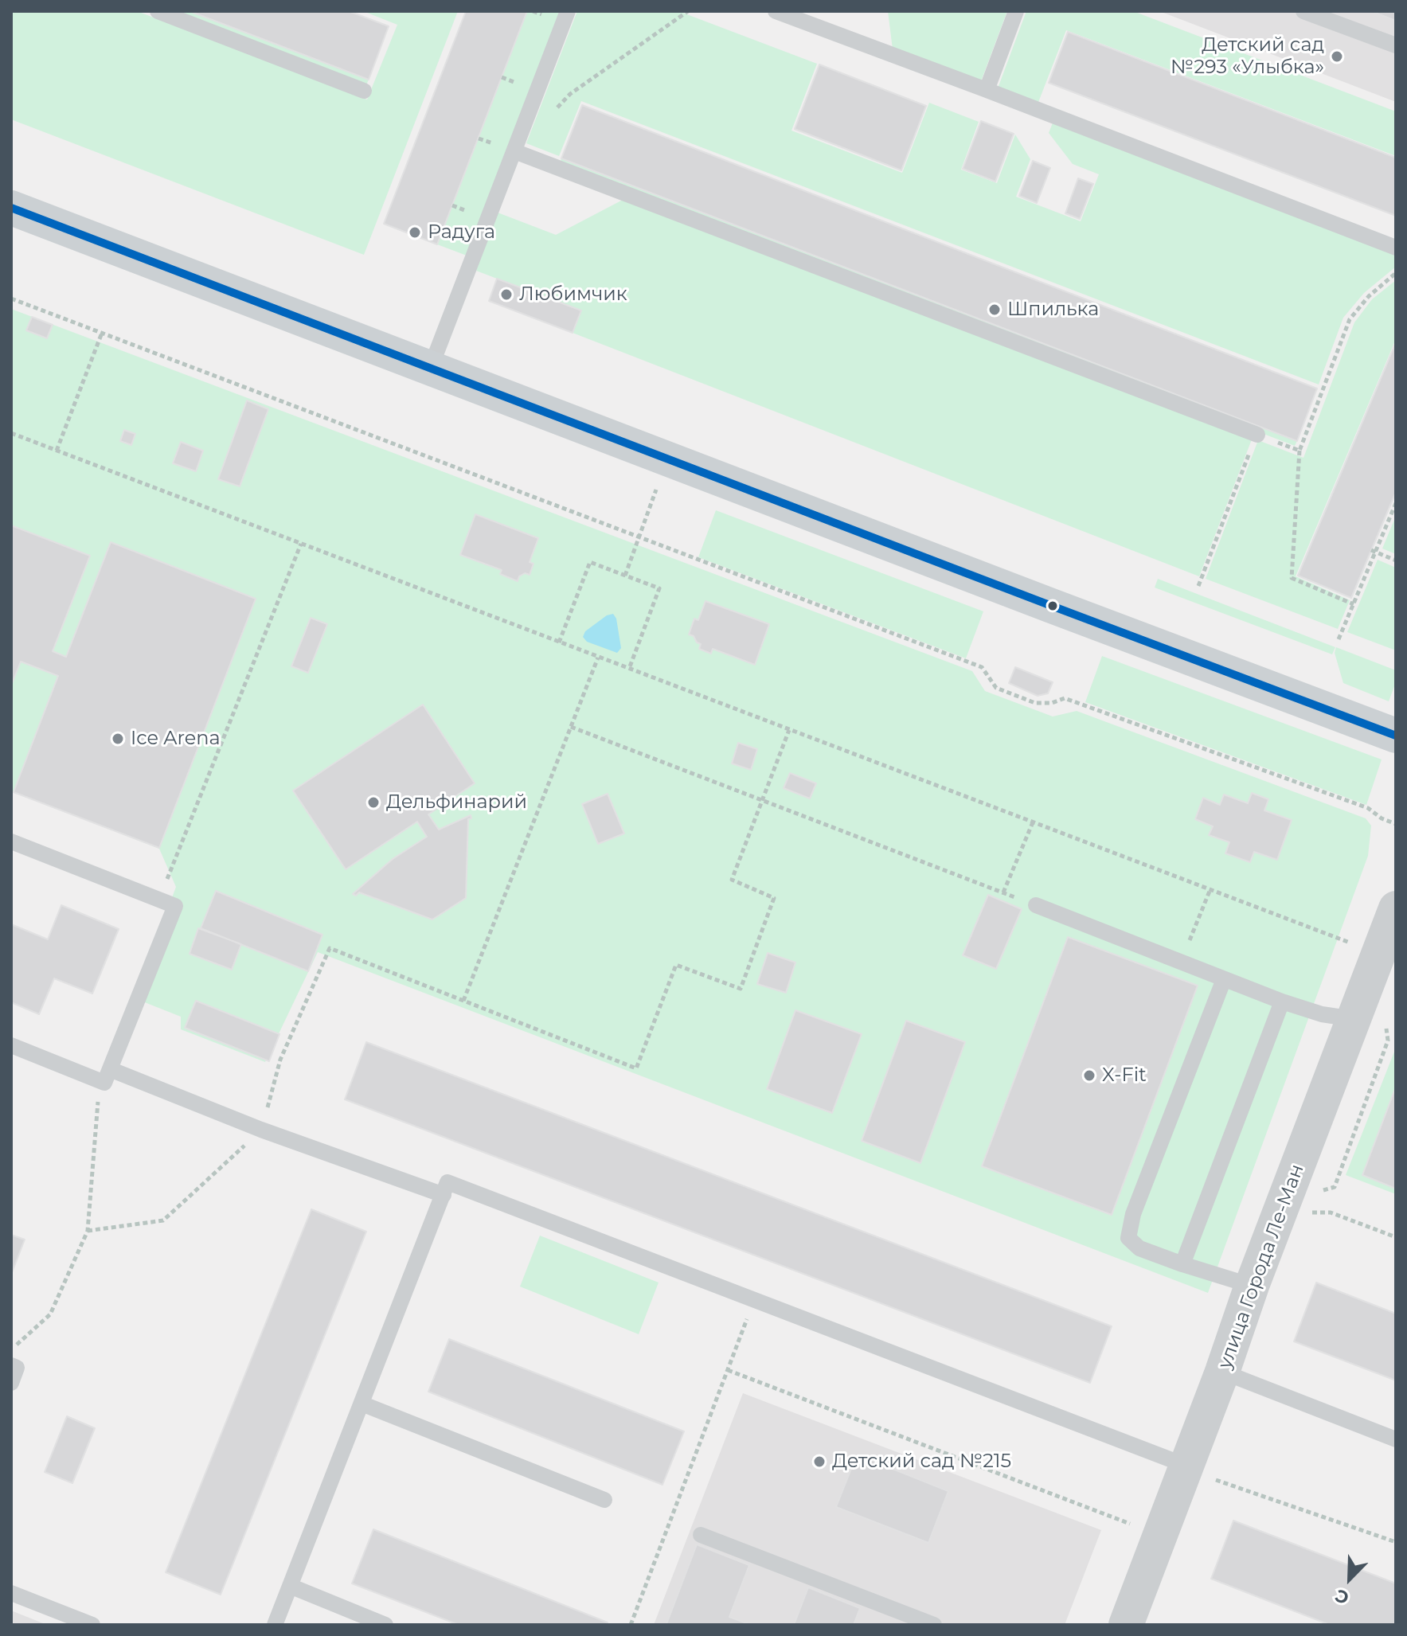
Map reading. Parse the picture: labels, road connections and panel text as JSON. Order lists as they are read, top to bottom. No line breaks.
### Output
{"streets":{"street":["улица Города Ле-Ман"]},"places":["Детский сад №293 «Улыбка»","Радуга","Любимчик","Шпилька","Ice Arena","Дельфинарий","X-Fit","Детский сад №215"],"north":"bottom left"}
